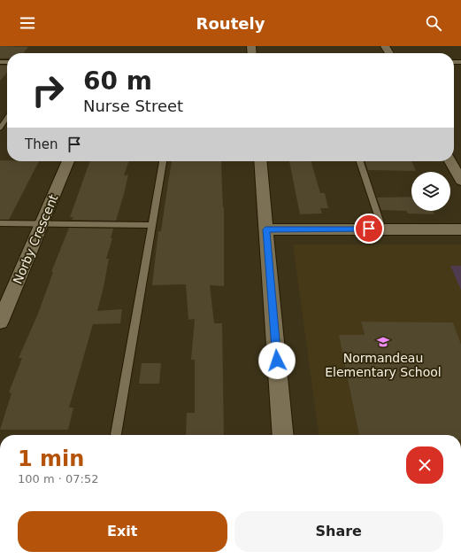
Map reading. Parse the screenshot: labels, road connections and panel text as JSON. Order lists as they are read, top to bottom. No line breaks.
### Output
{"streets":{"street":["Norby Crescent"]},"places":{"school or university":["Normandeau Elementary School"]},"page":{"header":"Routely","turn":["60 m","Nurse Street"],"then":"Then","heading":["1 min","100 m · 07:52"],"buttons":["Exit","Share"]}}
